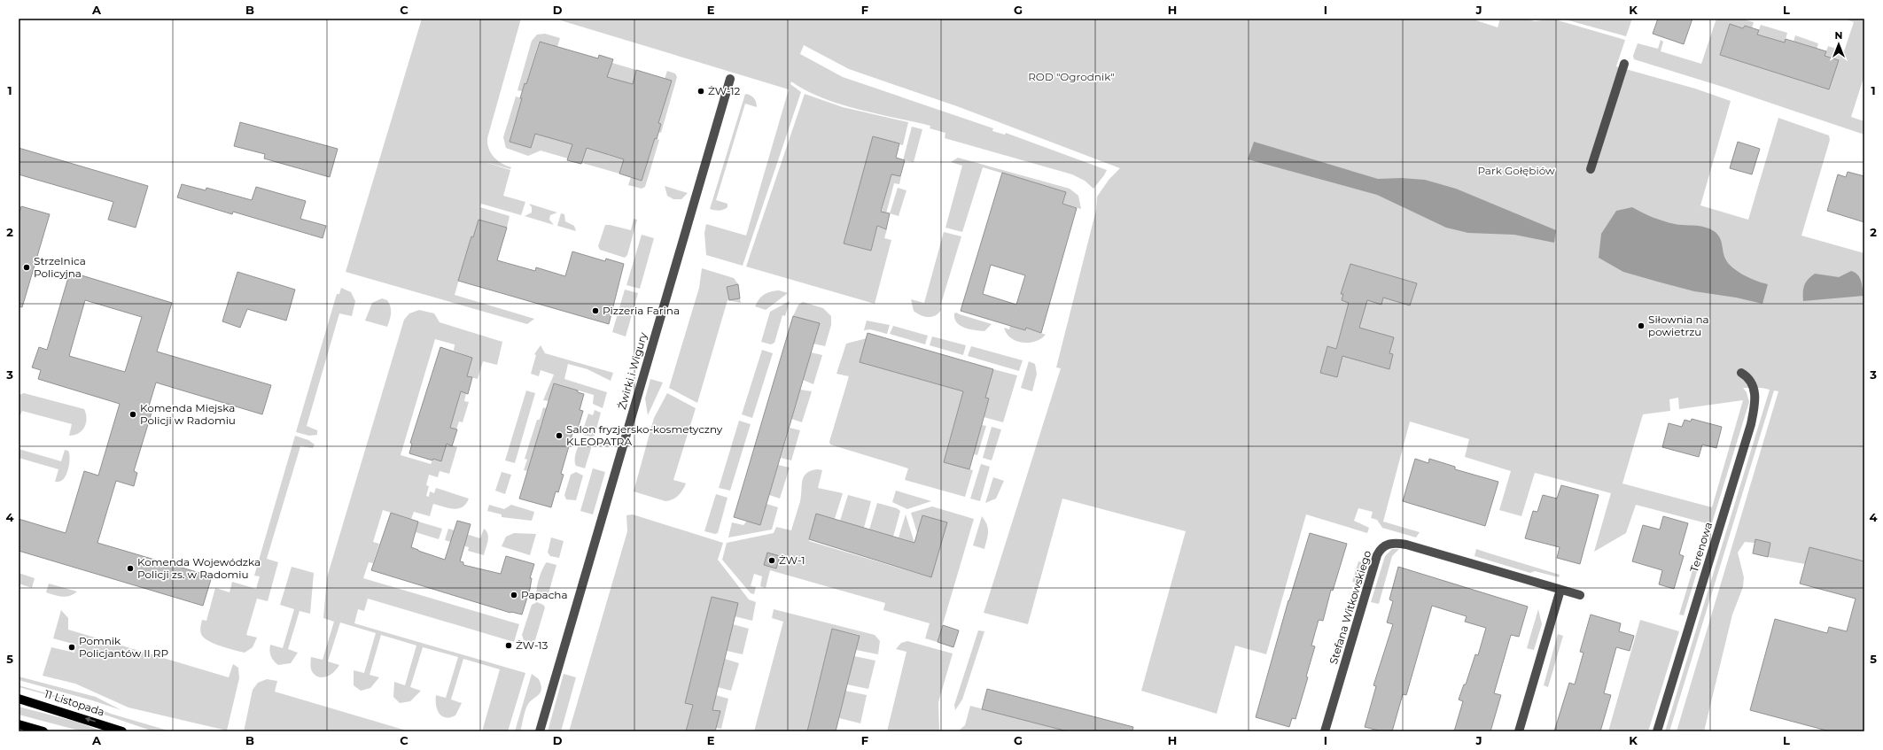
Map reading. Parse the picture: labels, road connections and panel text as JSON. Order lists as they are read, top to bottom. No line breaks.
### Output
{"streets":{"main road":["11 Listopada"],"street":["Żwirki i Wigury","Terenowa","Stefana Witkowskiego"]},"one_way":["11 Listopada"],"parks":["ROD \"Ogrodnik\"","Park Gołębiów"],"places":["ŻW-12","Strzelnica Policyjna","Pizzeria Farina","Siłownia na powietrzu","Komenda Miejska Policji w Radomiu","Salon fryzjersko-kosmetyczny KLEOPATRA","ŻW-1","Komenda Wojewódzka Policji zs. w Radomiu","Papacha","ŻW-13","Pomnik Policjantów II RP"],"north":"top","grid":{"columns":["A","B","C","D","E","F","G","H","I","J","K","L"],"rows":["1","2","3","4","5"]}}
